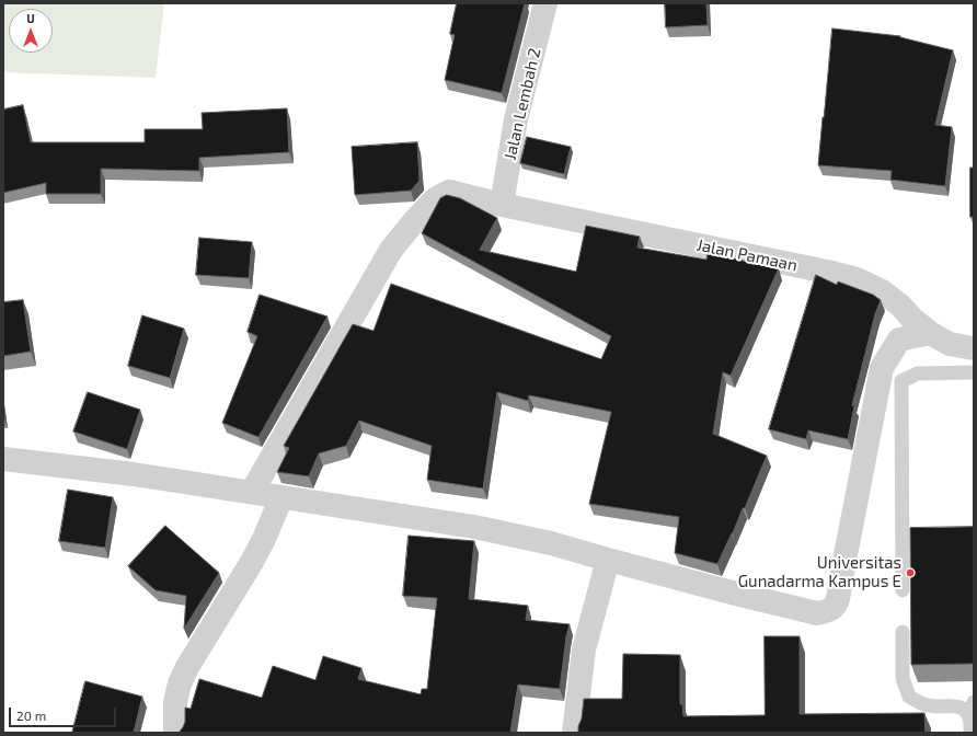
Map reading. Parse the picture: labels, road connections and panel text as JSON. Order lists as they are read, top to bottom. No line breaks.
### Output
{"streets":{"street":["Jalan Lembah 2","Jalan Pamaan"]},"crossings":[["Jalan Lembah 2","Jalan Pamaan"]],"places":["Universitas Gunadarma Kampus E"],"scale_bar":"20 m","north":"top"}
